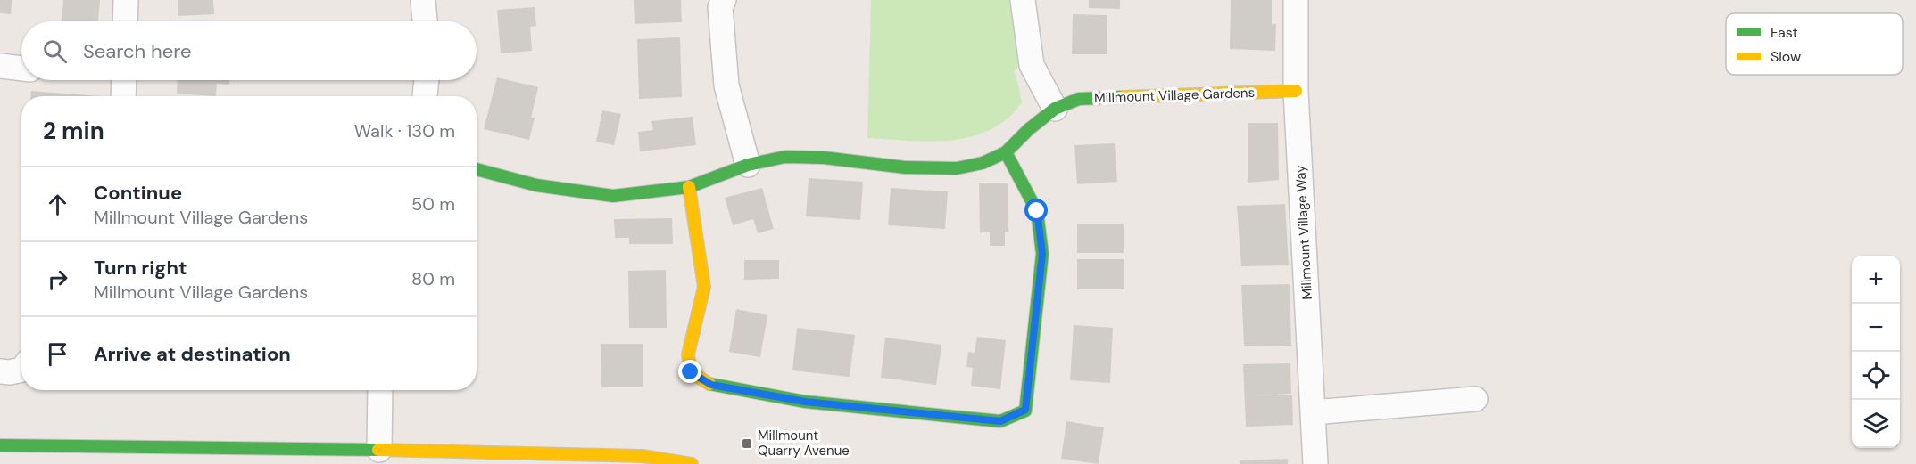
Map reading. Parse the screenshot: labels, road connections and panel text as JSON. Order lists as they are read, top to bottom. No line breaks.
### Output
{"streets":{"street":["Millmount Village Gardens","Millmount Village Way"]},"crossings":[["Millmount Village Gardens","Millmount Village Way"]],"places":{"transit":["Millmount Quarry Avenue"]},"legend":["Fast","Slow"],"page":{"search":"Search here","heading":["2 min","Walk · 130 m"],"list":[["Continue","Millmount Village Gardens","50 m"],["Turn right","Millmount Village Gardens","80 m"],"Arrive at destination"],"map_buttons":["+","−"]}}
